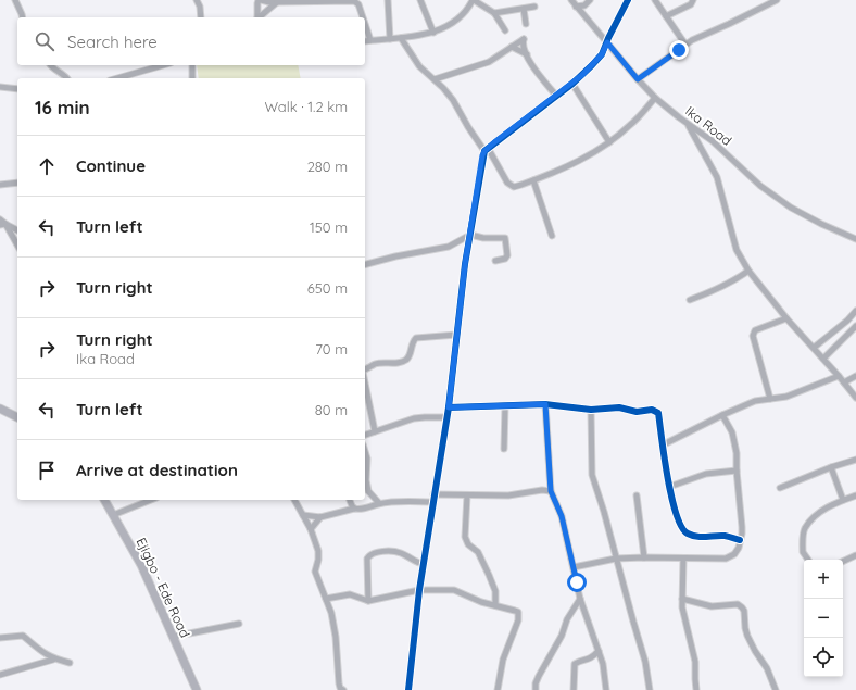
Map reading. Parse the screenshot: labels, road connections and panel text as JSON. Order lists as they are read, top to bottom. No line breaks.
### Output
{"streets":{"main road":["Ejigbo - Ede Road"],"street":["Ika Road"]},"page":{"search":"Search here","heading":["16 min","Walk · 1.2 km"],"list":[["Continue","280 m"],["Turn left","150 m"],["Turn right","650 m"],["Turn right","Ika Road","70 m"],["Turn left","80 m"],"Arrive at destination"],"map_buttons":["+","−"]}}
